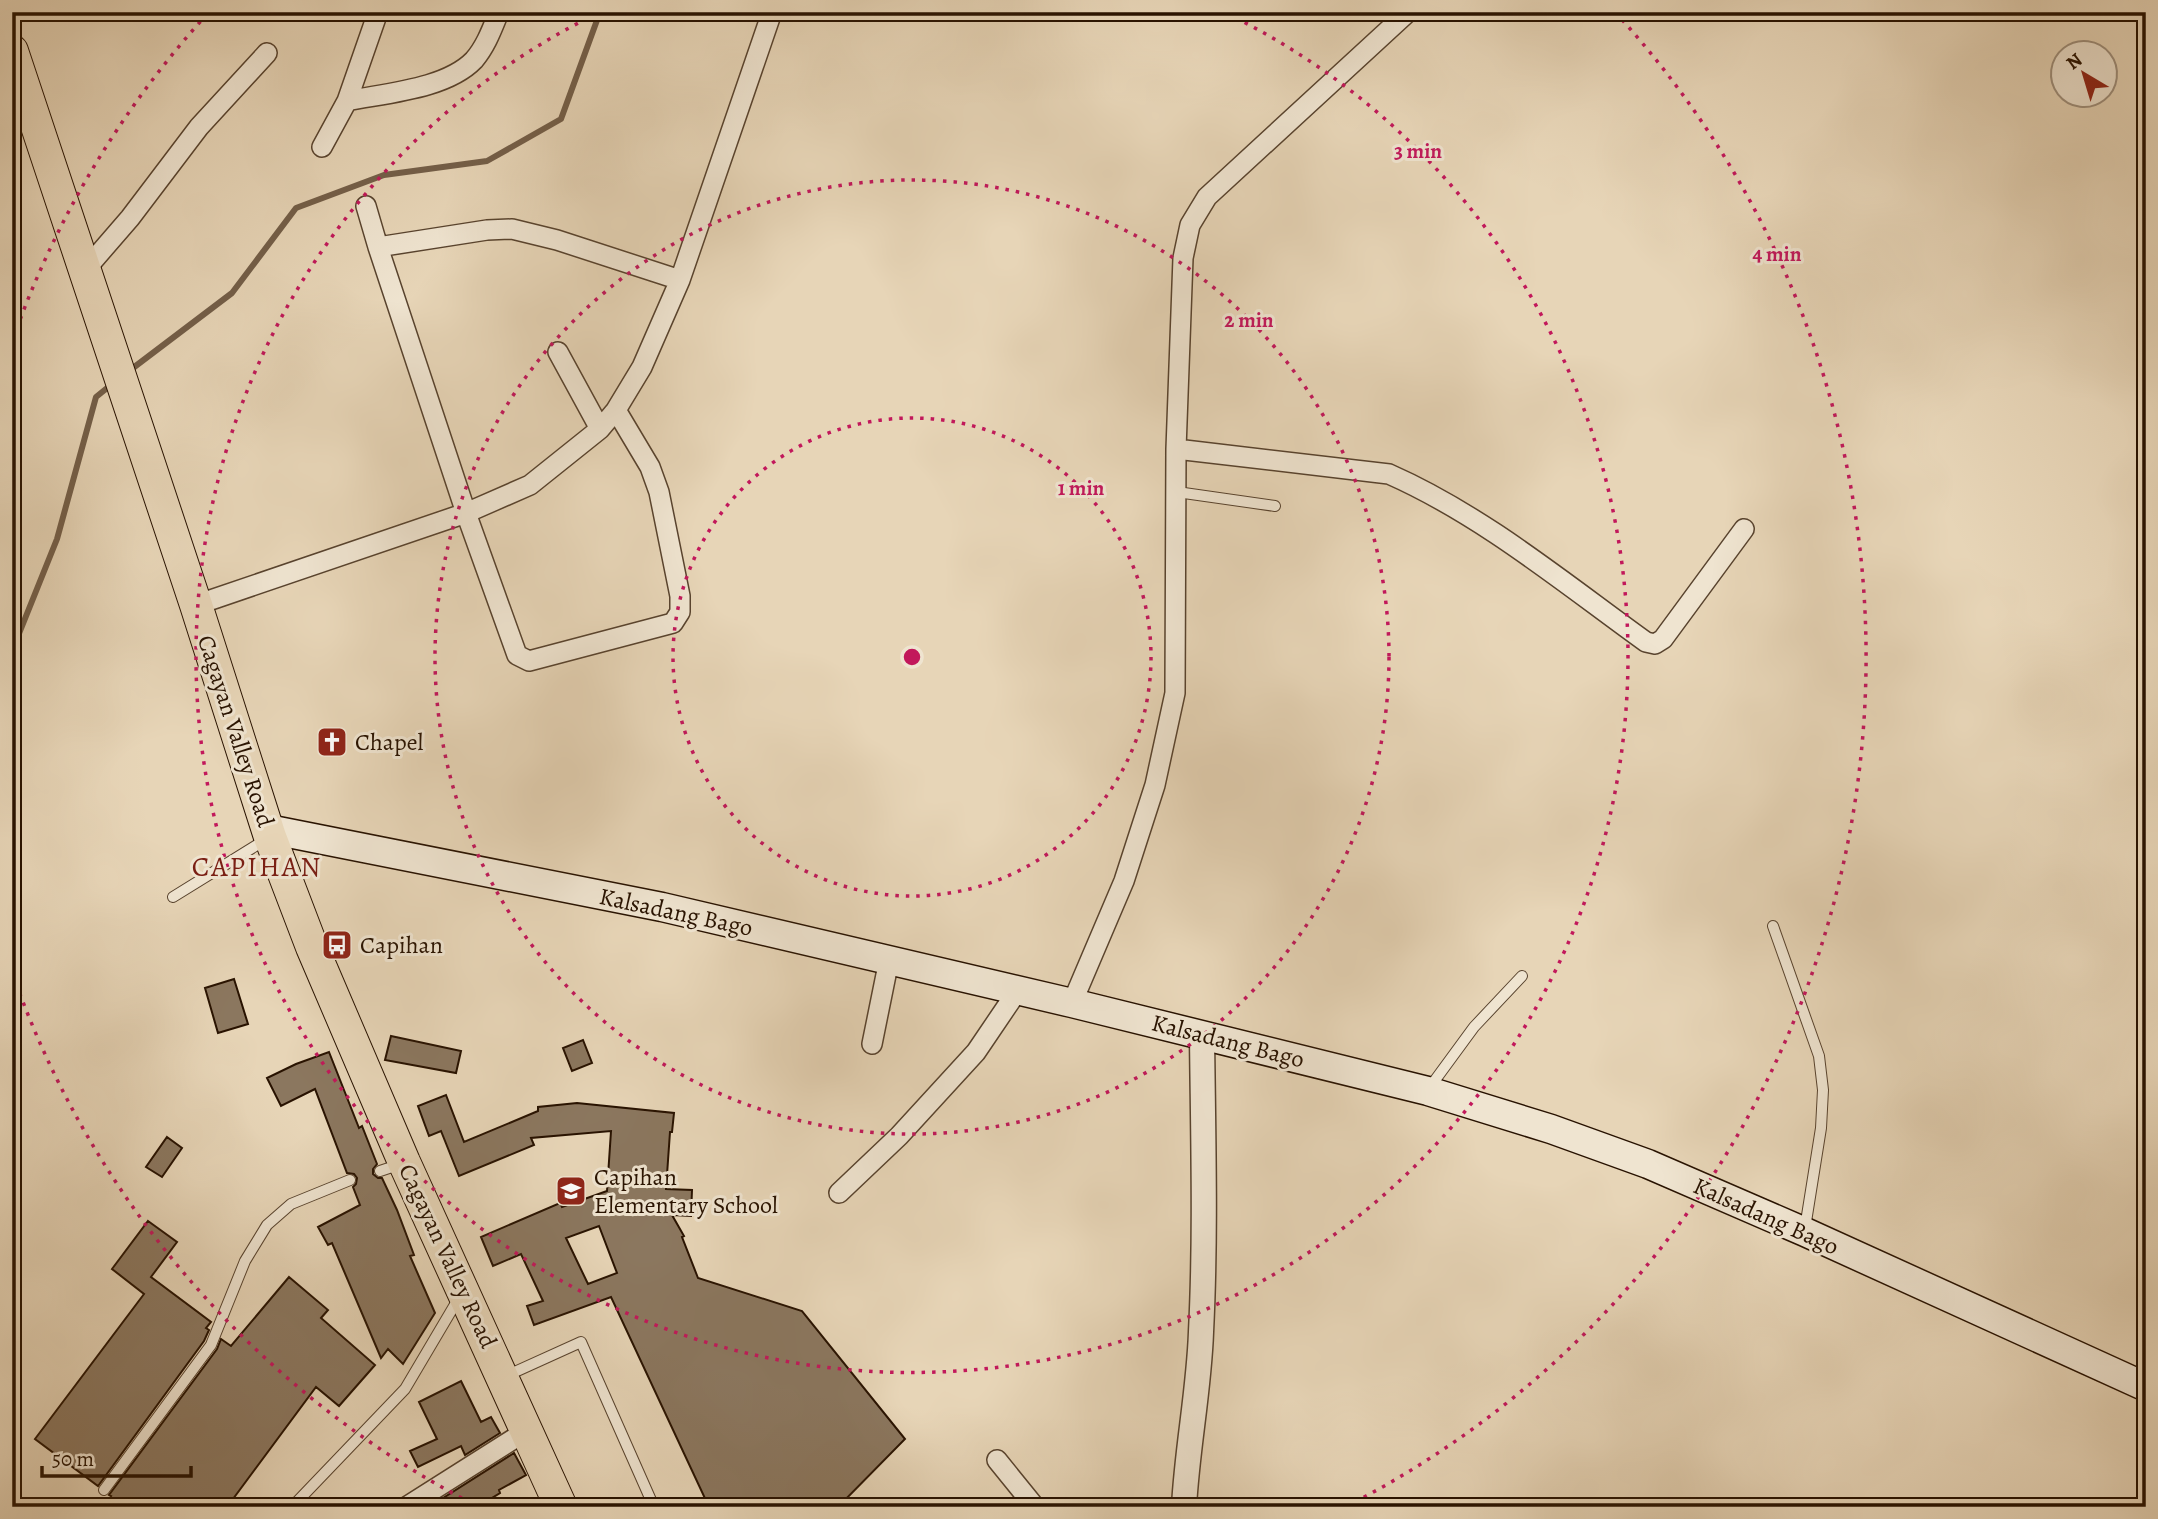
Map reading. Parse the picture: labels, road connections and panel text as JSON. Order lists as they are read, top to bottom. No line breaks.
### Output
{"streets":{"highway":["Cagayan Valley Road"],"main road":["Kalsadang Bago"]},"crossings":[["Cagayan Valley Road","Kalsadang Bago"]],"districts":["CAPIHAN"],"places":{"church":["Chapel"],"bus stop":["Capihan"],"school or university":["Capihan Elementary School"]},"scale_bar":"50 m","north":"top left","rings":["3 min","4 min","2 min","1 min"]}
